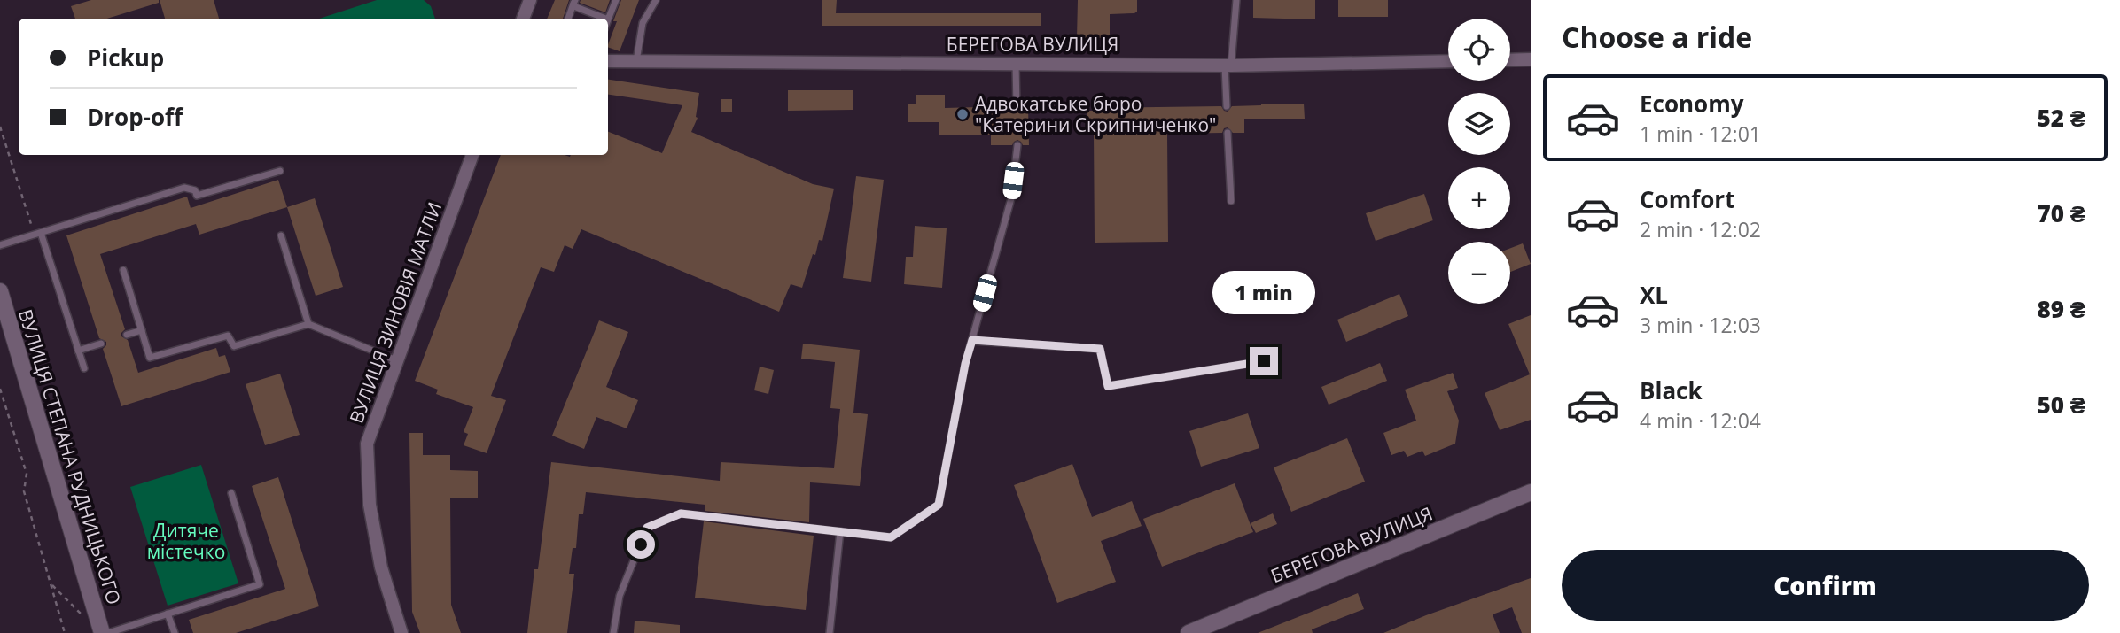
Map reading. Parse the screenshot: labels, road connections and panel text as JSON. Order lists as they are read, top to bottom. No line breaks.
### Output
{"streets":{"street":["БЕРЕГОВА ВУЛИЦЯ","ВУЛИЦЯ ЗИНОВІЯ МАТЛИ","ВУЛИЦЯ СТЕПАНА РУДНИЦЬКОГО"]},"parks":["Дитяче містечко"],"places":["Адвокатське бюро \"Катерини Скрипниченко\""],"page":{"heading":"Choose a ride","map_buttons":["+","−"],"banner":["Pickup","Drop-off"],"list":[{"name":"Economy","note":"1 min · 12:01","value":"52 ₴"},{"name":"Comfort","note":"2 min · 12:02","value":"70 ₴"},{"name":"XL","note":"3 min · 12:03","value":"89 ₴"},{"name":"Black","note":"4 min · 12:04","value":"50 ₴"}],"bubble":"1 min","buttons":"Confirm"}}
